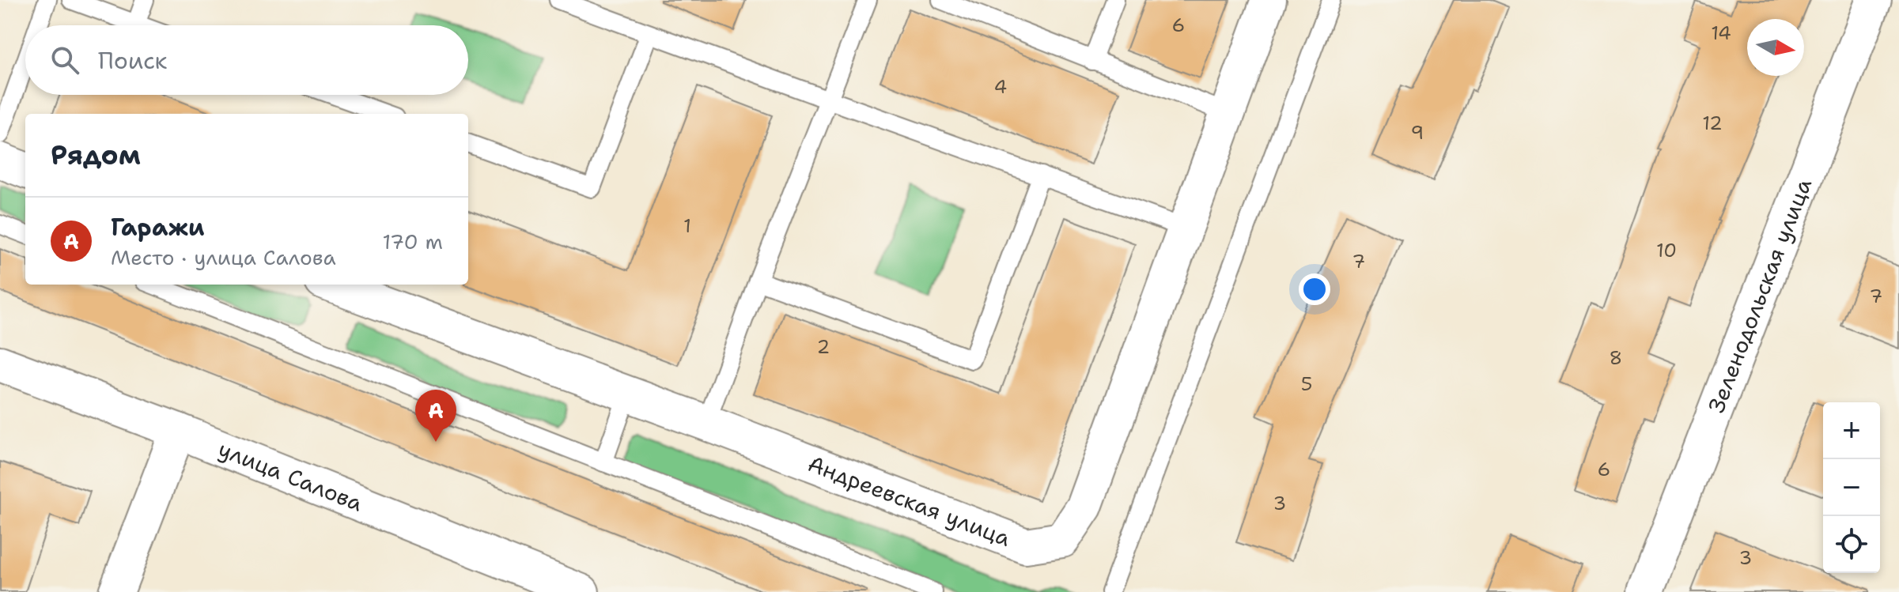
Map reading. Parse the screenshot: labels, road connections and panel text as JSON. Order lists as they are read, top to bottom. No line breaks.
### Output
{"streets":{"street":["Зеленодольская улица","улица Салова","Андреевская улица"]},"house_numbers":["6","14","4","12","9","1","10","7","7","2","8","5","6","3","3"],"north":"right","page":{"search":"Поиск","heading":"Рядом","list":[{"mark":"A","name":"Гаражи","note":"Место · улица Салова","value":"170 m"}],"pins":"A","map_buttons":["+","−"]}}
